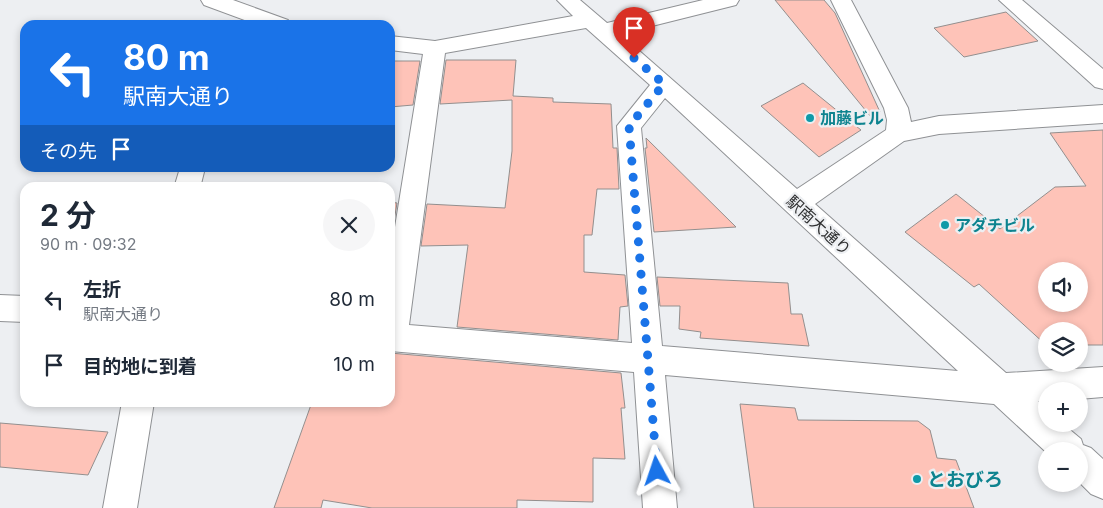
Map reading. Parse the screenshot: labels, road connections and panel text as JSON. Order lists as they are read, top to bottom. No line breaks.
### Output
{"streets":{"street":["駅南大通り"]},"places":["加藤ビル","アダチビル","とおびろ"],"page":{"turn":["80 m","駅南大通り"],"then":"その先","heading":["2 分","90 m · 09:32"],"map_buttons":["+","−"],"list":[{"name":"左折","note":"駅南大通り","value":"80 m"},{"name":"目的地に到着","value":"10 m"}]}}
